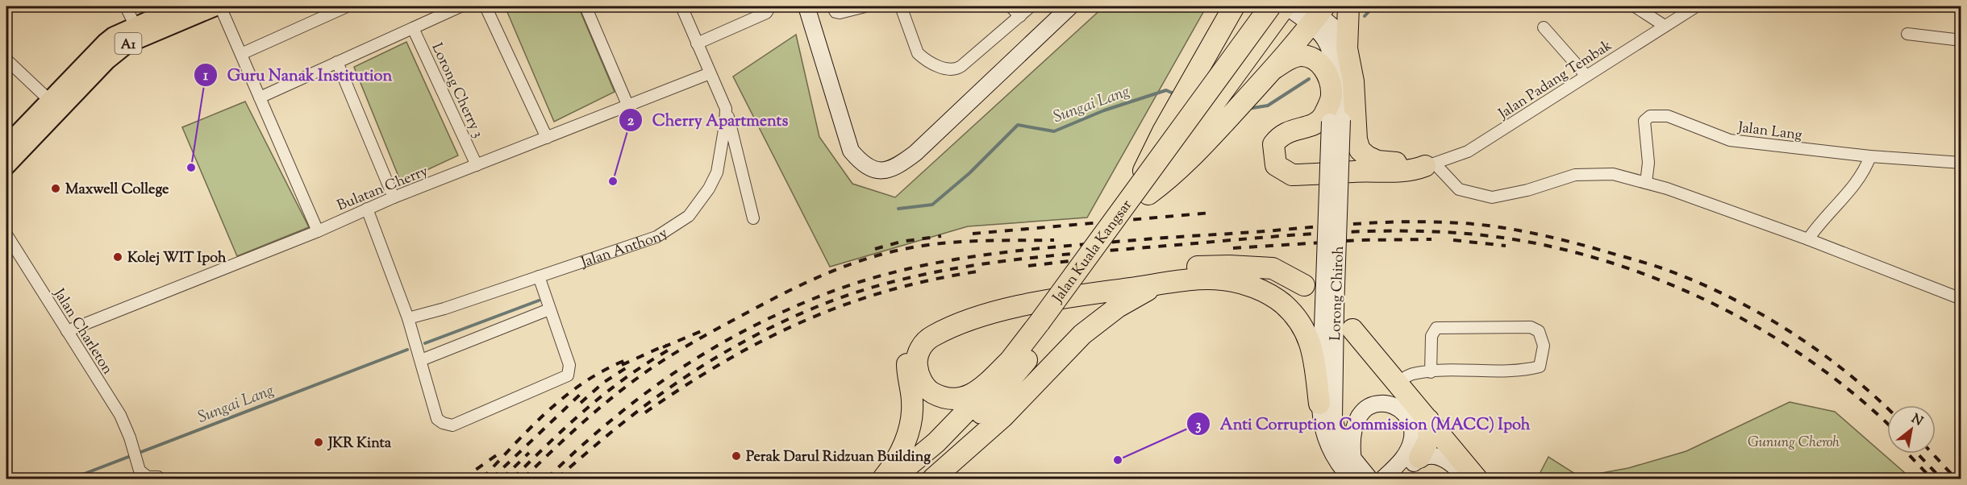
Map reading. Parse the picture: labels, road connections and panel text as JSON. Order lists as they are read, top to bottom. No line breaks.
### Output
{"streets":{"highway":["Jalan Kuala Kangsar"],"main road":["A1","Lorong Chiroh"],"street":["Jalan Padang Tembak","Lorong Cherry 3","Jalan Lang","Bulatan Cherry","Jalan Anthony","Jalan Charleton"]},"crossings":[["Lorong Cherry 3","Bulatan Cherry"],["Bulatan Cherry","Jalan Charleton"]],"water":["Sungai Lang"],"parks":["Gunung Cheroh"],"places":["Guru Nanak Institution","Cherry Apartments","Maxwell College","Kolej WIT Ipoh","JKR Kinta","Perak Darul Ridzuan Building","Anti Corruption Commission (MACC) Ipoh"],"north":"top right"}
